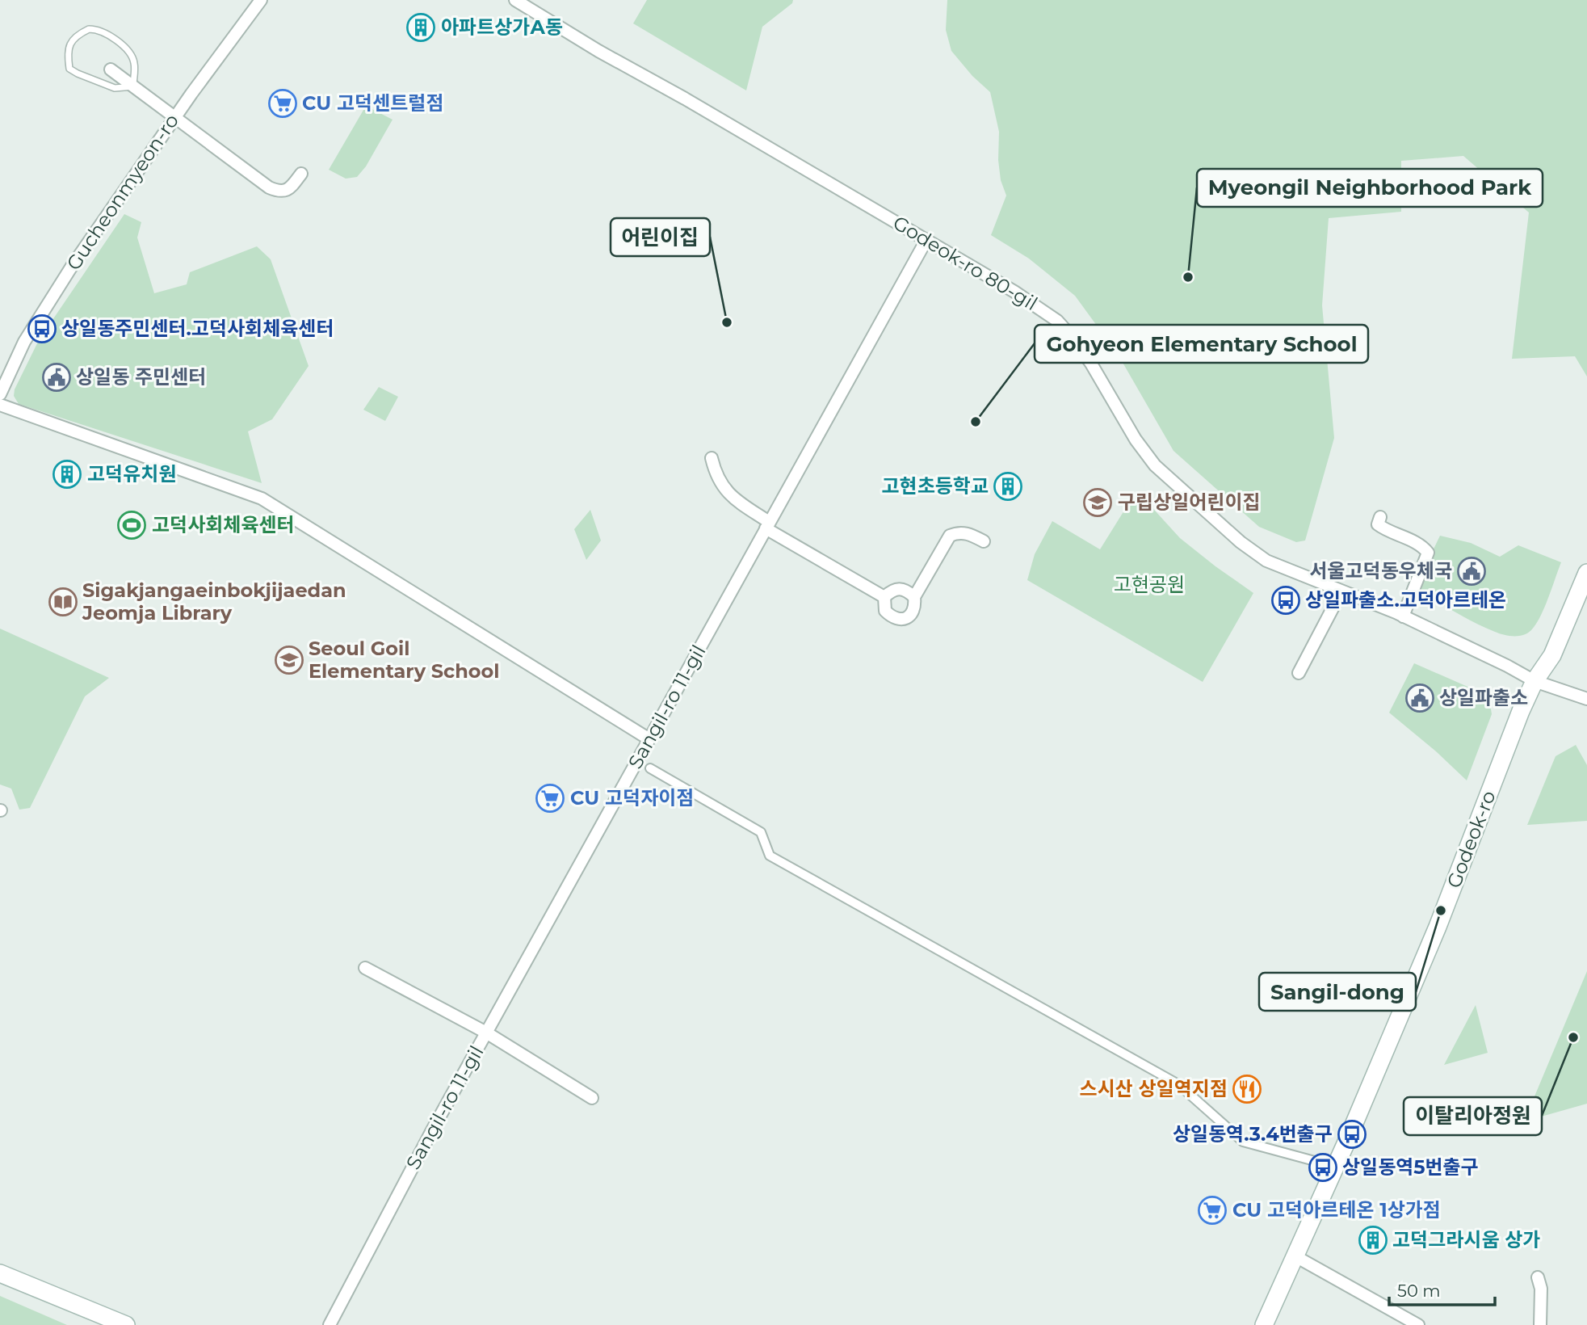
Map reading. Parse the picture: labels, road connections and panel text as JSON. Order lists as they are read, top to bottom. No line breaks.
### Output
{"streets":{"main road":["Godeok-ro"],"street":["Gucheonmyeon-ro","Godeok-ro 80-gil","Sangil-ro 11-gil"]},"crossings":[["Godeok-ro 80-gil","Sangil-ro 11-gil"],["Godeok-ro 80-gil","Godeok-ro"]],"parks":["고현공원"],"places":{"building":["아파트상가A동","고덕유치원","고현초등학교","고덕그라시움 상가"],"supermarket":["CU 고덕센트럴점","CU 고덕자이점","CU 고덕아르테온 1상가점"],"other":["Myeongil Neighborhood Park","어린이집","Gohyeon Elementary School","Sangil-dong","이탈리아정원"],"bus stop":["상일동주민센터.고덕사회체육센터","상일파출소.고덕아르테온","상일동역.3.4번출구","상일동역5번출구"],"public building":["상일동 주민센터","서울고덕동우체국","상일파출소"],"school or university":["구립상일어린이집","Seoul Goil Elementary School"],"sports":["고덕사회체육센터"],"library":["Sigakjangaeinbokjijaedan Jeomja Library"],"restaurant":["스시산 상일역지점"]},"scale_bar":"50 m"}
